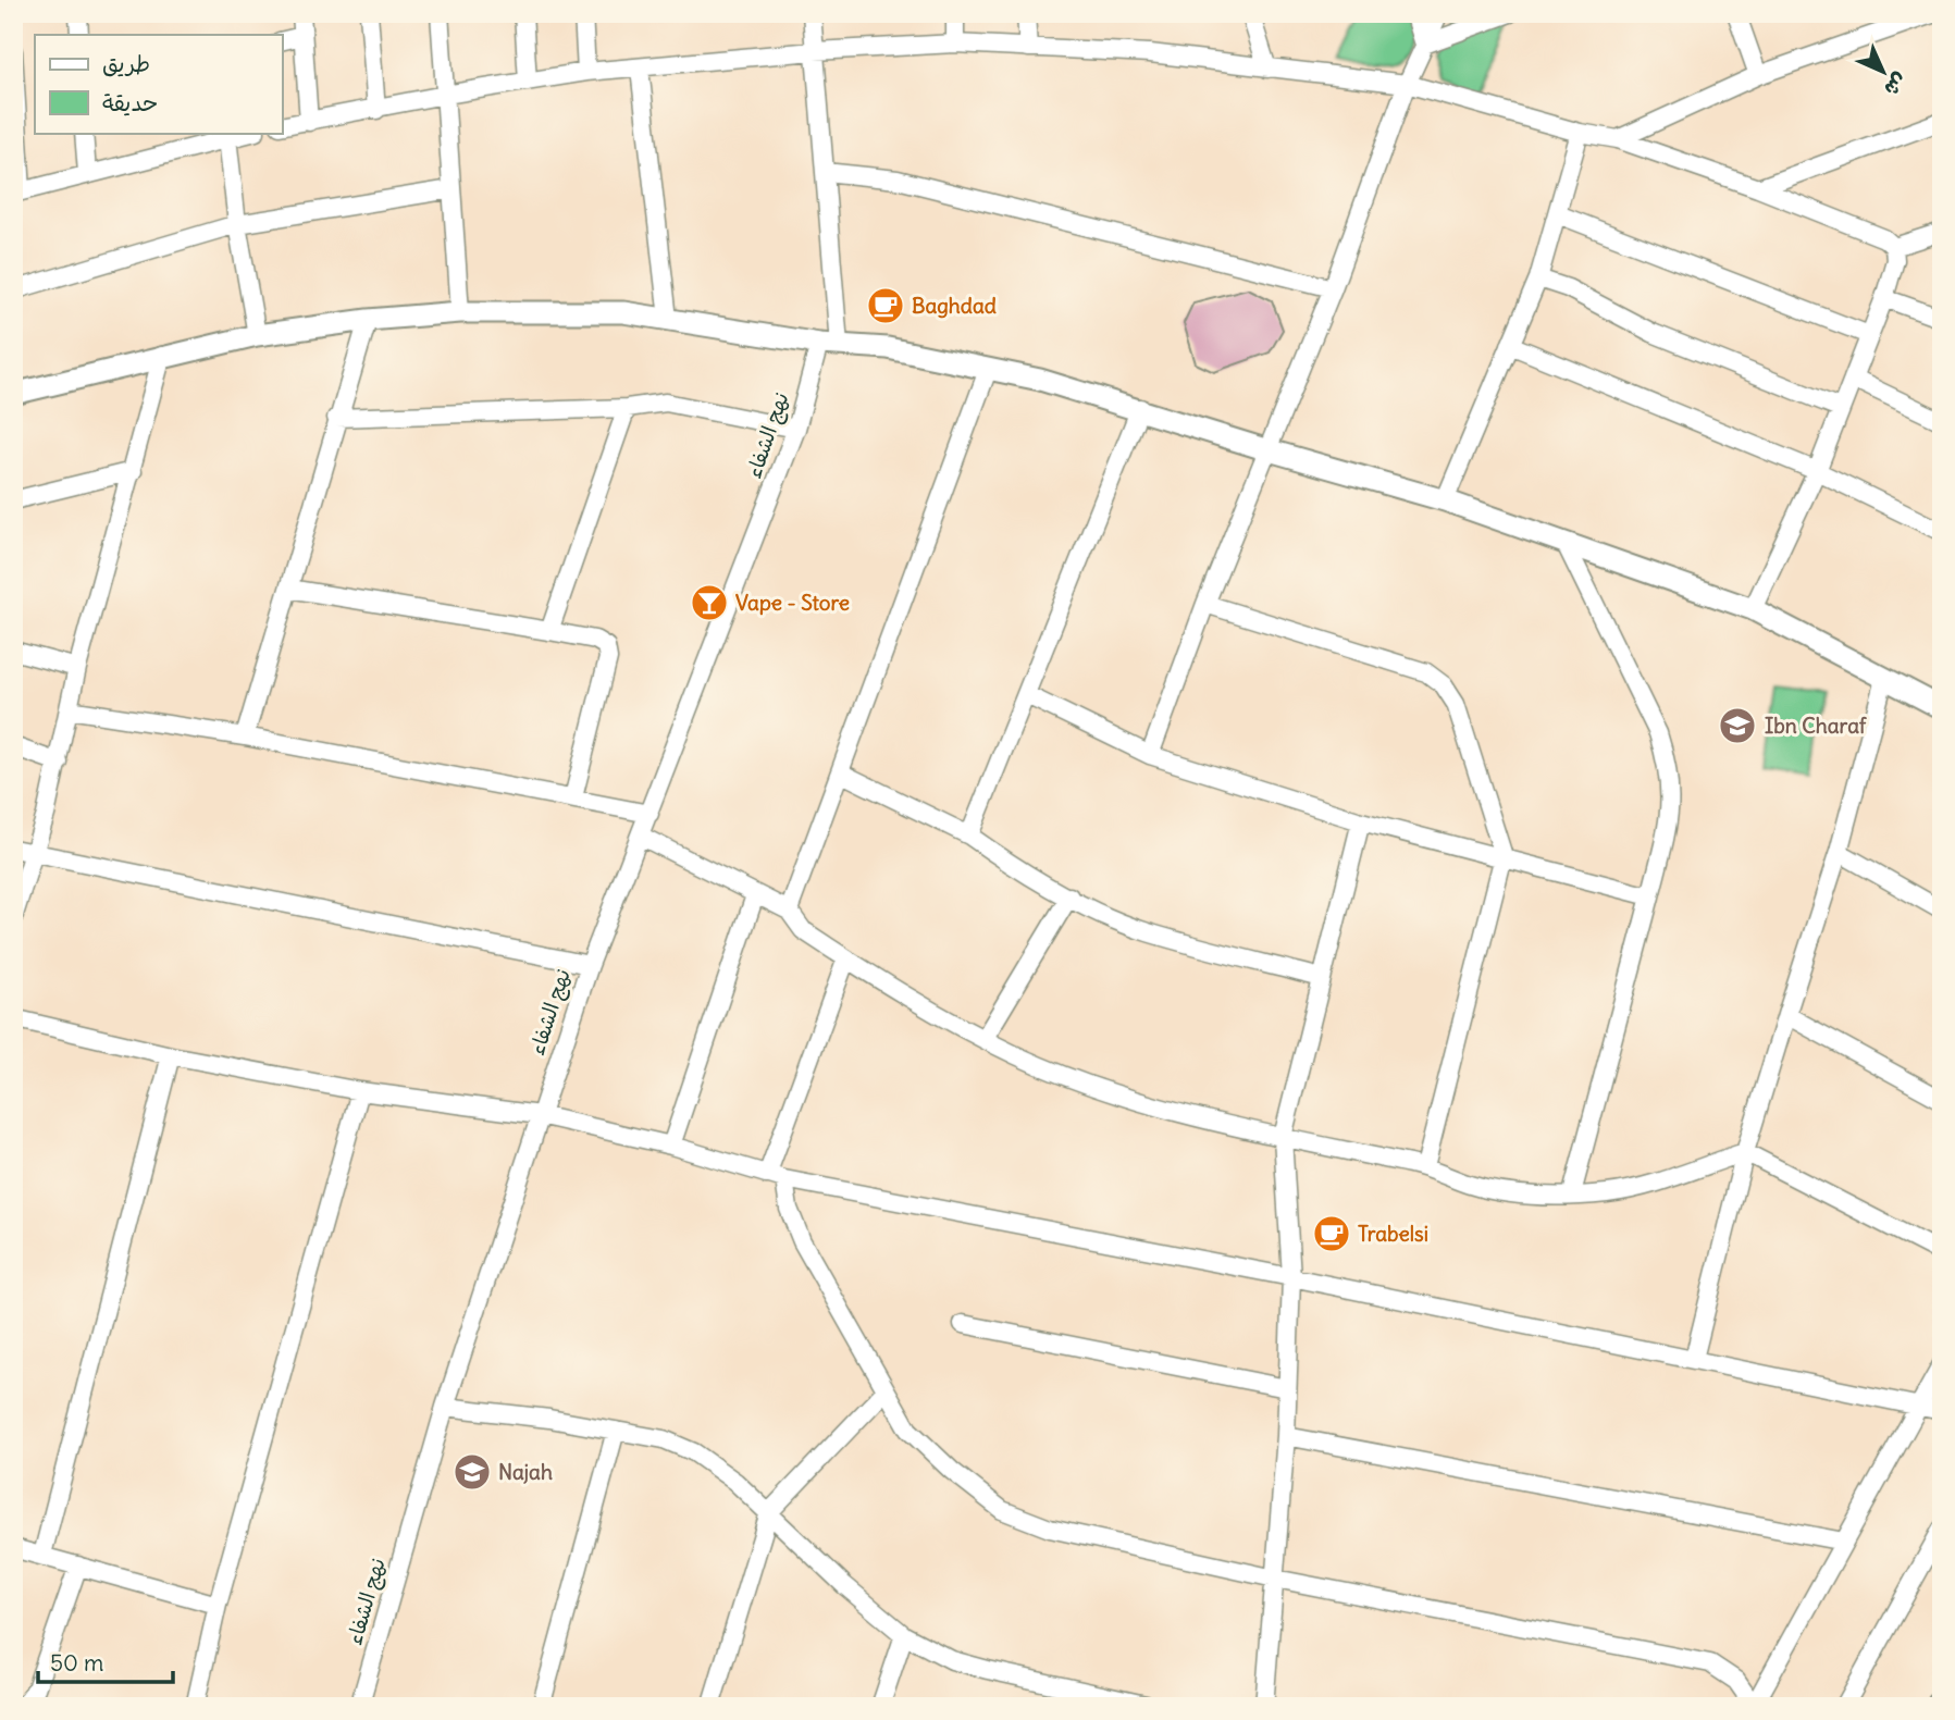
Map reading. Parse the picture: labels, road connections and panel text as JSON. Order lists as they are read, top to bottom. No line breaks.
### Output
{"streets":{"street":["نهج الشفاء"]},"places":{"cafe":["Baghdad","Trabelsi"],"bar":["Vape - Store"],"school or university":["Ibn Charaf","Najah"]},"legend":["طريق","حديقة"],"scale_bar":"50 m","north":"bottom right"}
